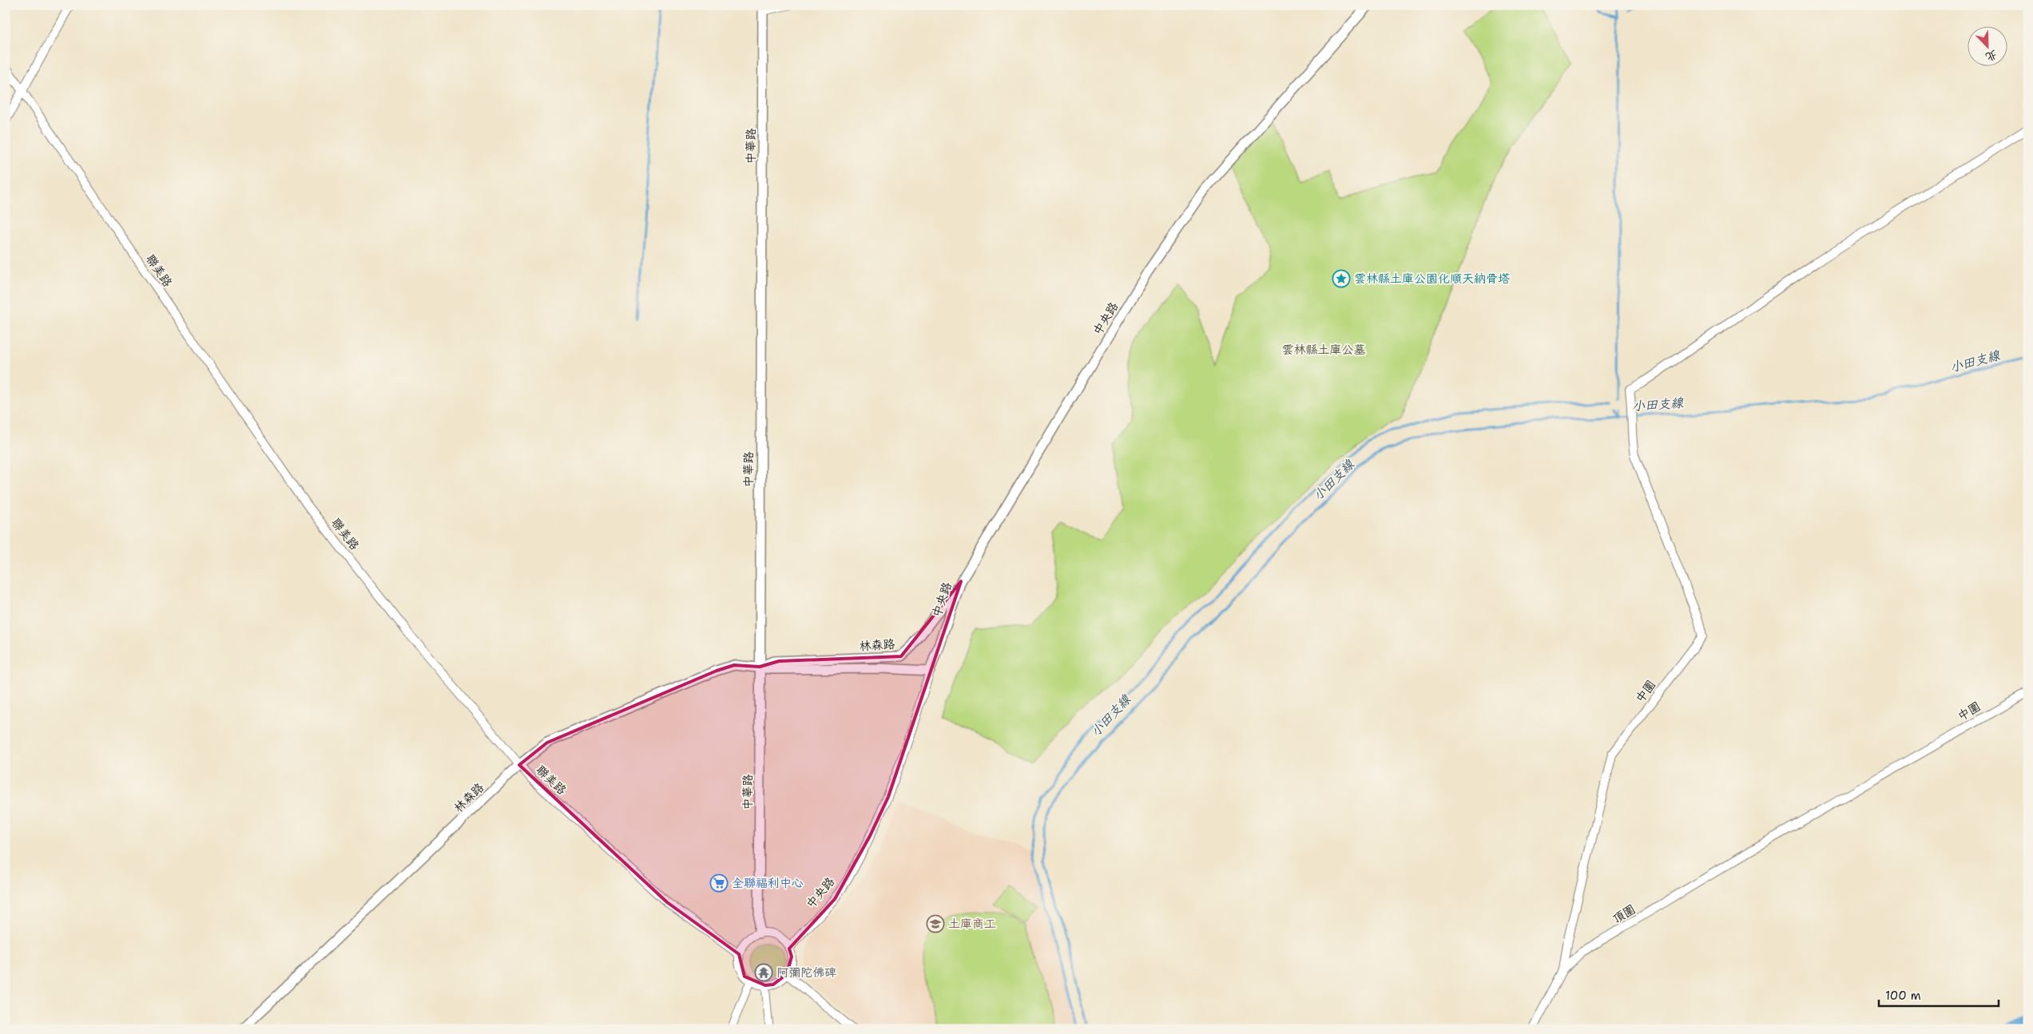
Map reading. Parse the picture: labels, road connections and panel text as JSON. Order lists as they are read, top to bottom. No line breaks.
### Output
{"streets":{"main road":["中華路","中央路","林森路"],"street":["聯美路","中圍","頂圍"]},"crossings":[["中華路","聯美路"],["中華路","中央路"],["中華路","林森路"],["聯美路","中央路"],["聯美路","林森路"],["中央路","林森路"],["中圍","頂圍"]],"water":["小田支線"],"parks":["雲林縣土庫公墓"],"places":{"place":["雲林縣土庫公園化順天納骨塔"],"supermarket":["全聯福利中心"],"school or university":["土庫商工"],"temple":["阿彌陀佛碑"]},"scale_bar":"100 m","north":"bottom right"}
